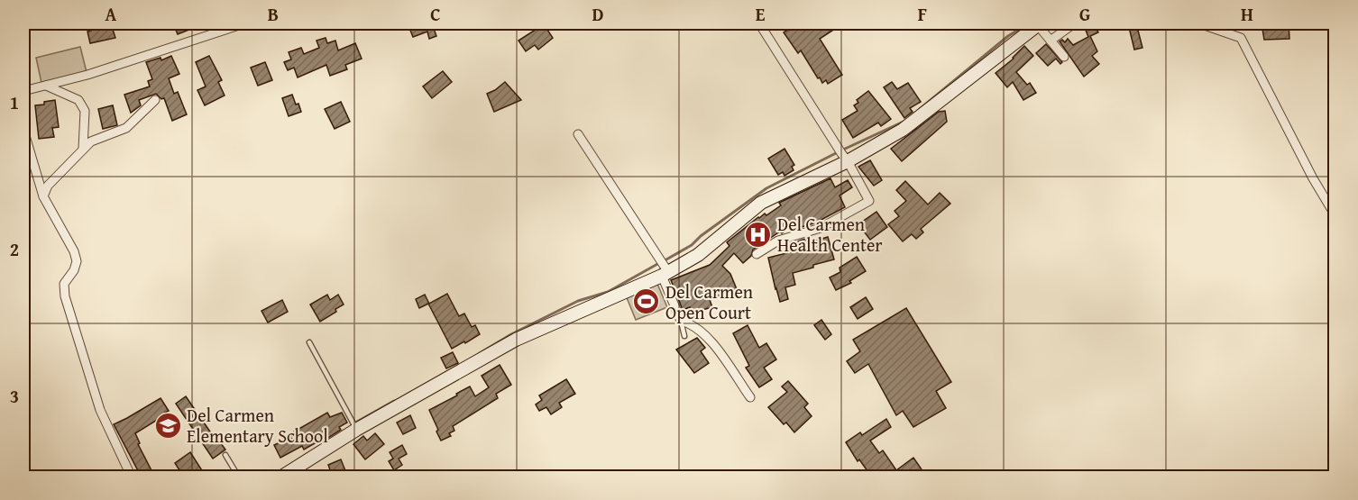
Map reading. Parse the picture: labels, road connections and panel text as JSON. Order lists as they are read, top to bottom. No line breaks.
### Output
{"places":{"hospital":["Del Carmen Health Center"],"sports":["Del Carmen Open Court"],"school or university":["Del Carmen Elementary School"]},"grid":{"columns":["A","B","C","D","E","F","G","H"],"rows":["1","2","3"]}}
